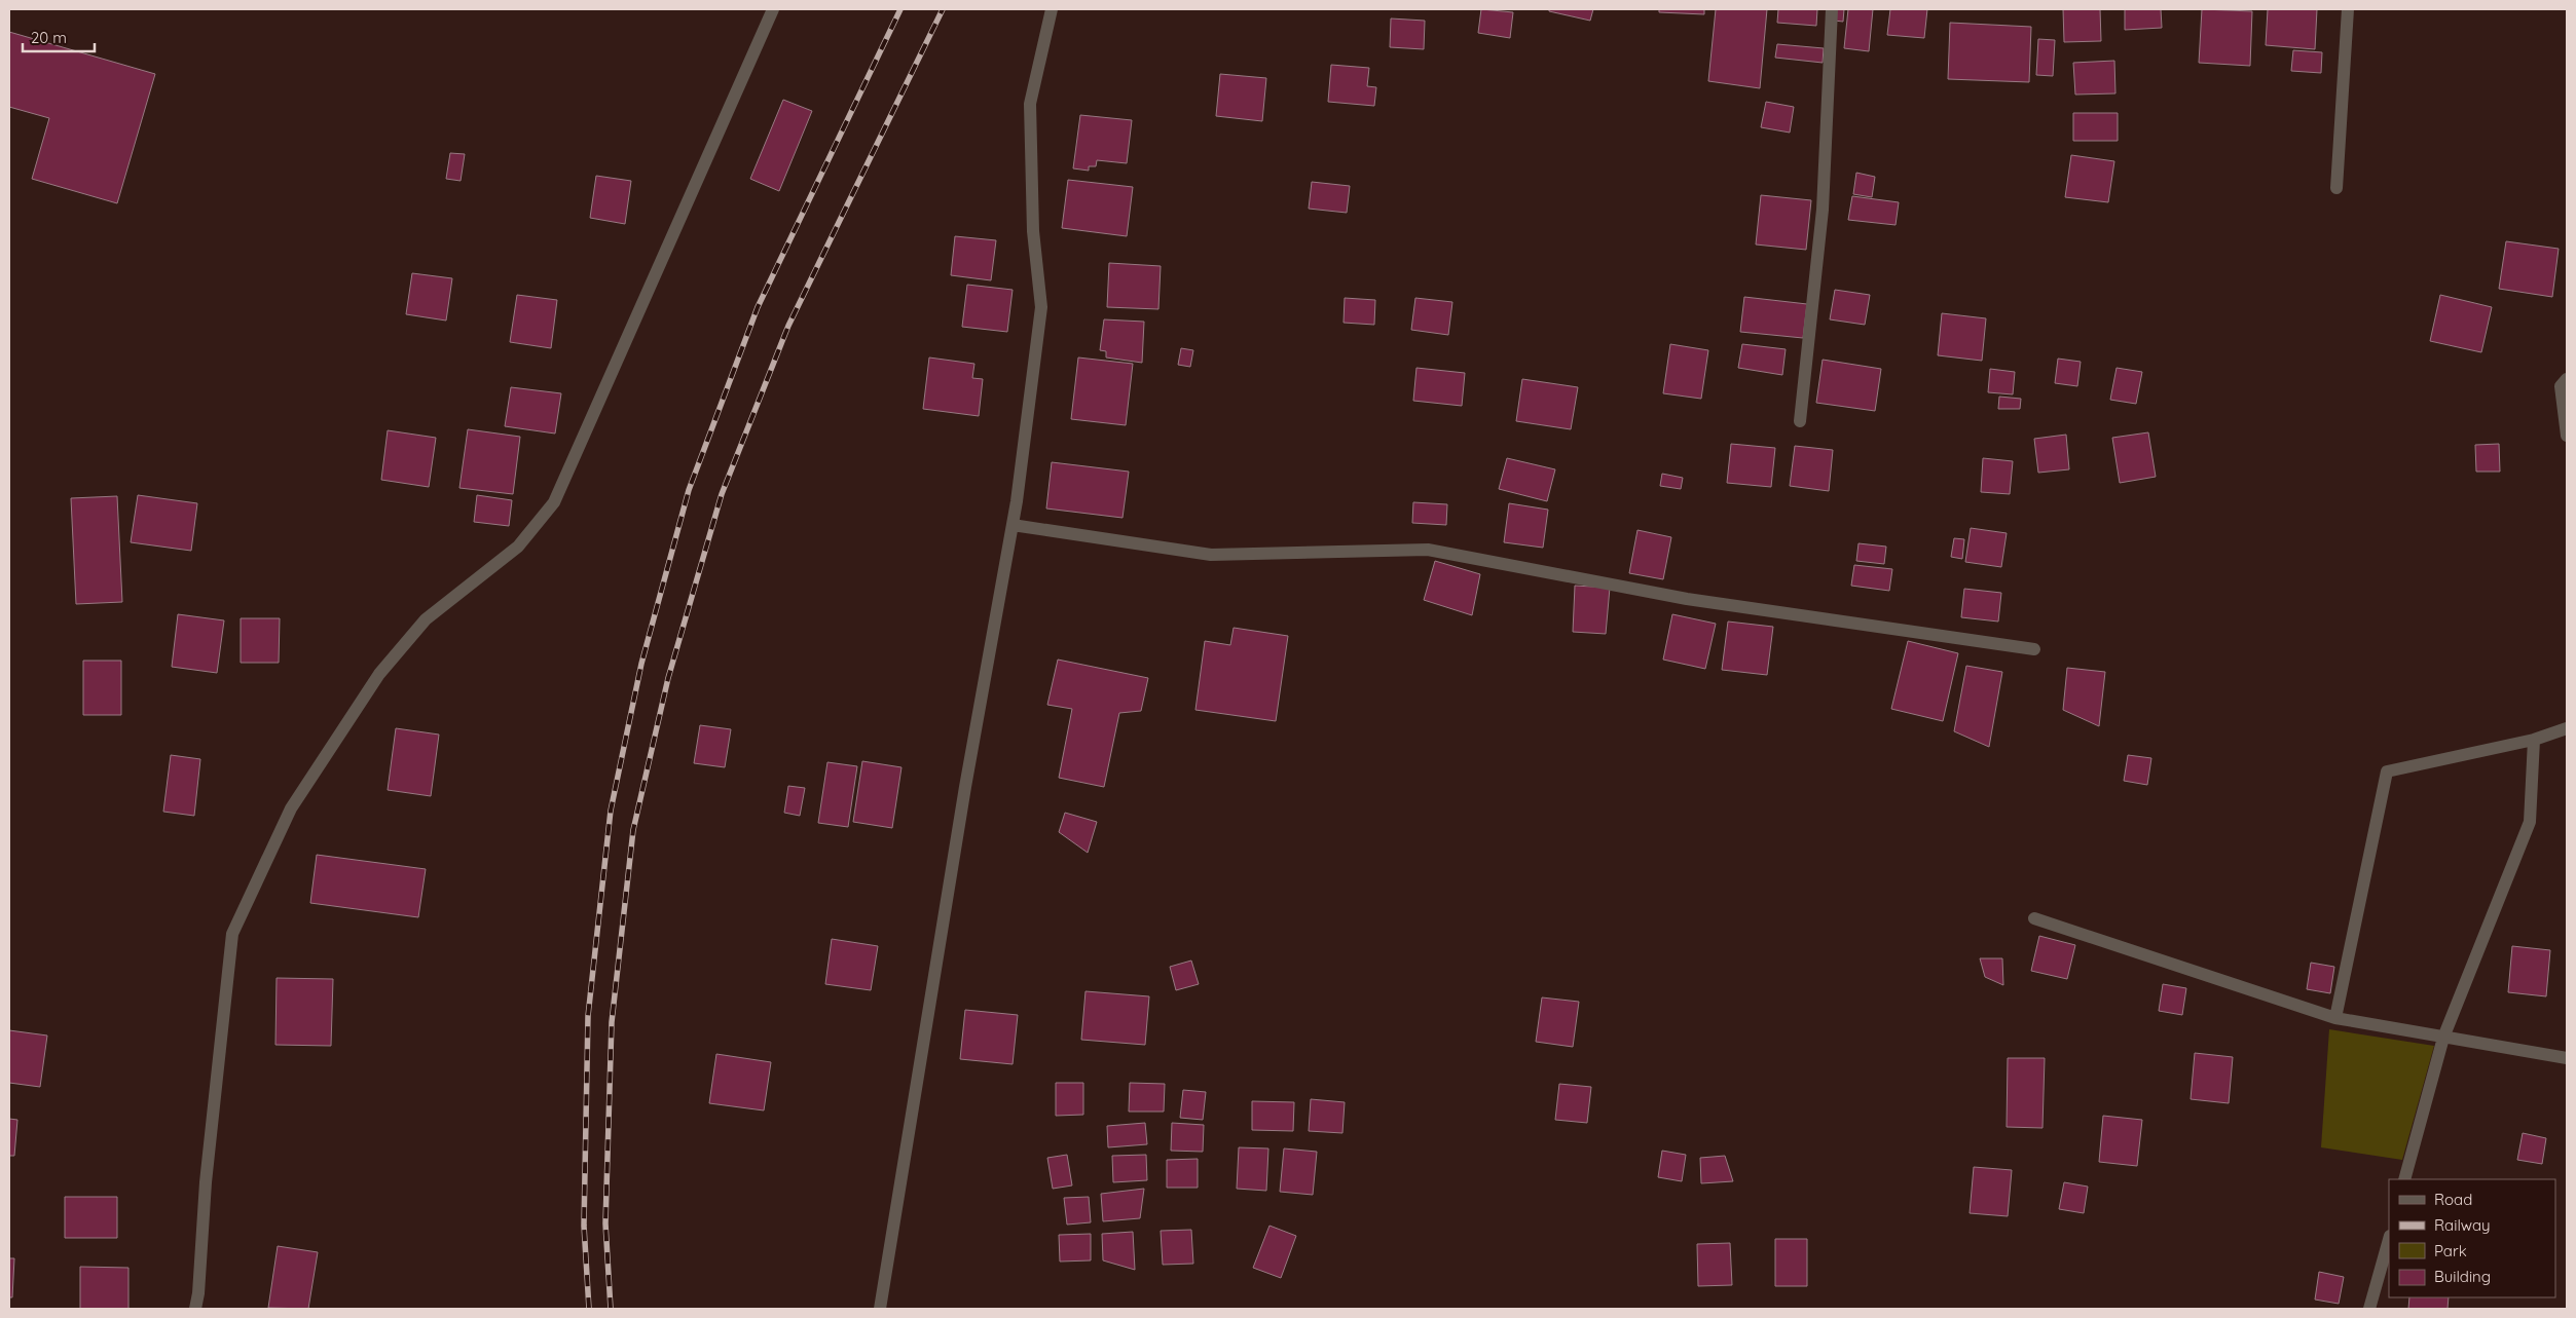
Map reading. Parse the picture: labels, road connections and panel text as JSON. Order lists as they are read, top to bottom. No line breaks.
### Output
{"legend":["Road","Railway","Park","Building"],"scale_bar":"20 m"}
